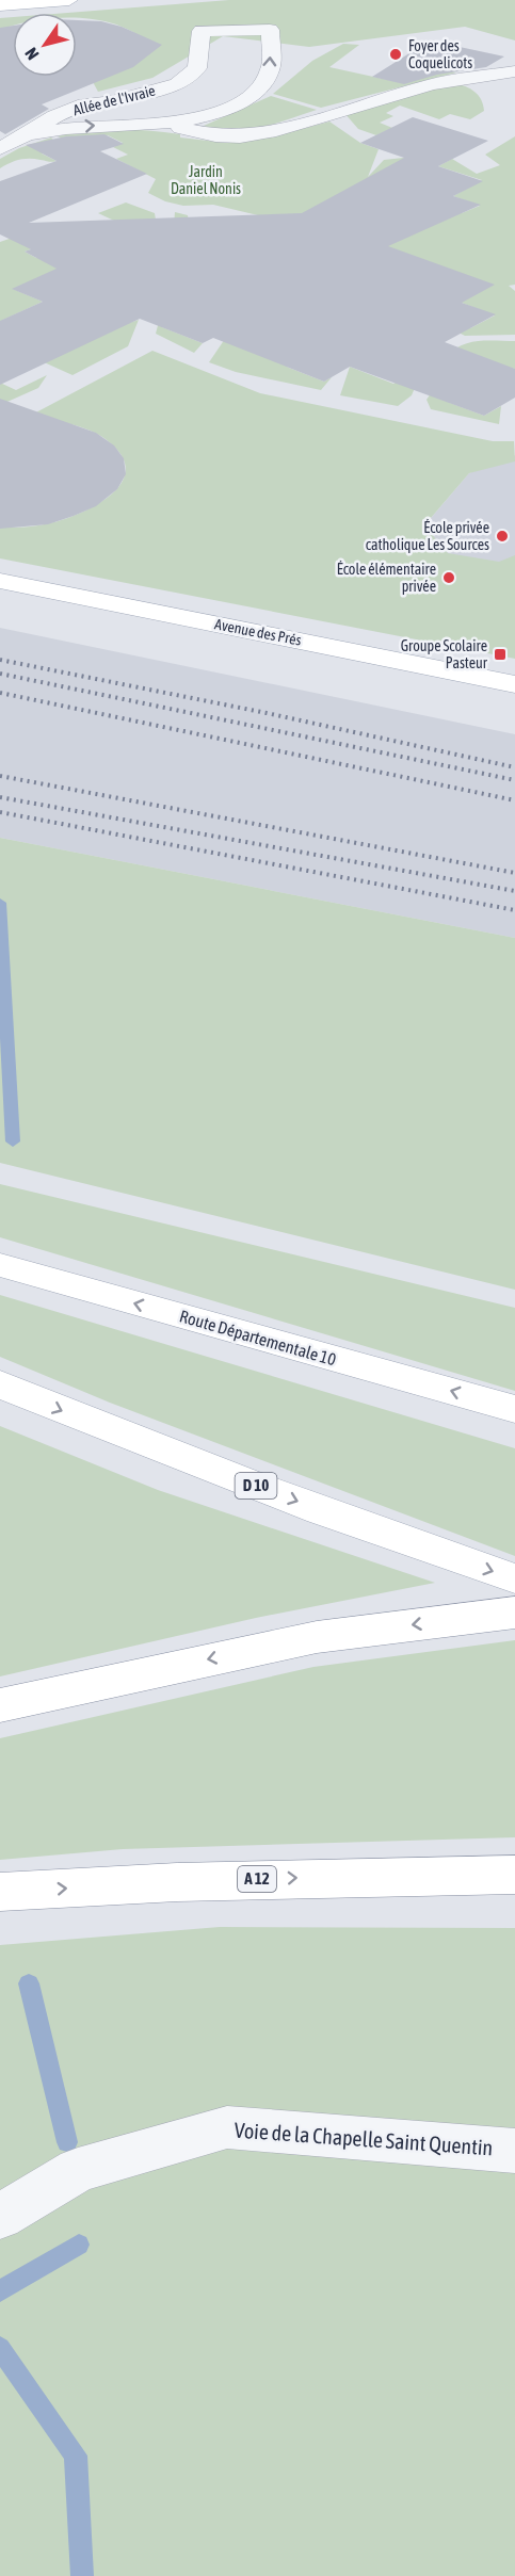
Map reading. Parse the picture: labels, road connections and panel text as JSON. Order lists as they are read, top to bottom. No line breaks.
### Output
{"streets":{"main road":["Avenue des Prés","Route Départementale 10","D 10","A 12"],"street":["Allée de l'Ivraie","Voie de la Chapelle Saint Quentin"]},"parks":["Jardin Daniel Nonis"],"places":{"other":["Foyer des Coquelicots","École privée catholique Les Sources","École élémentaire privée"],"transit":["Groupe Scolaire Pasteur"]},"north":"bottom left"}
